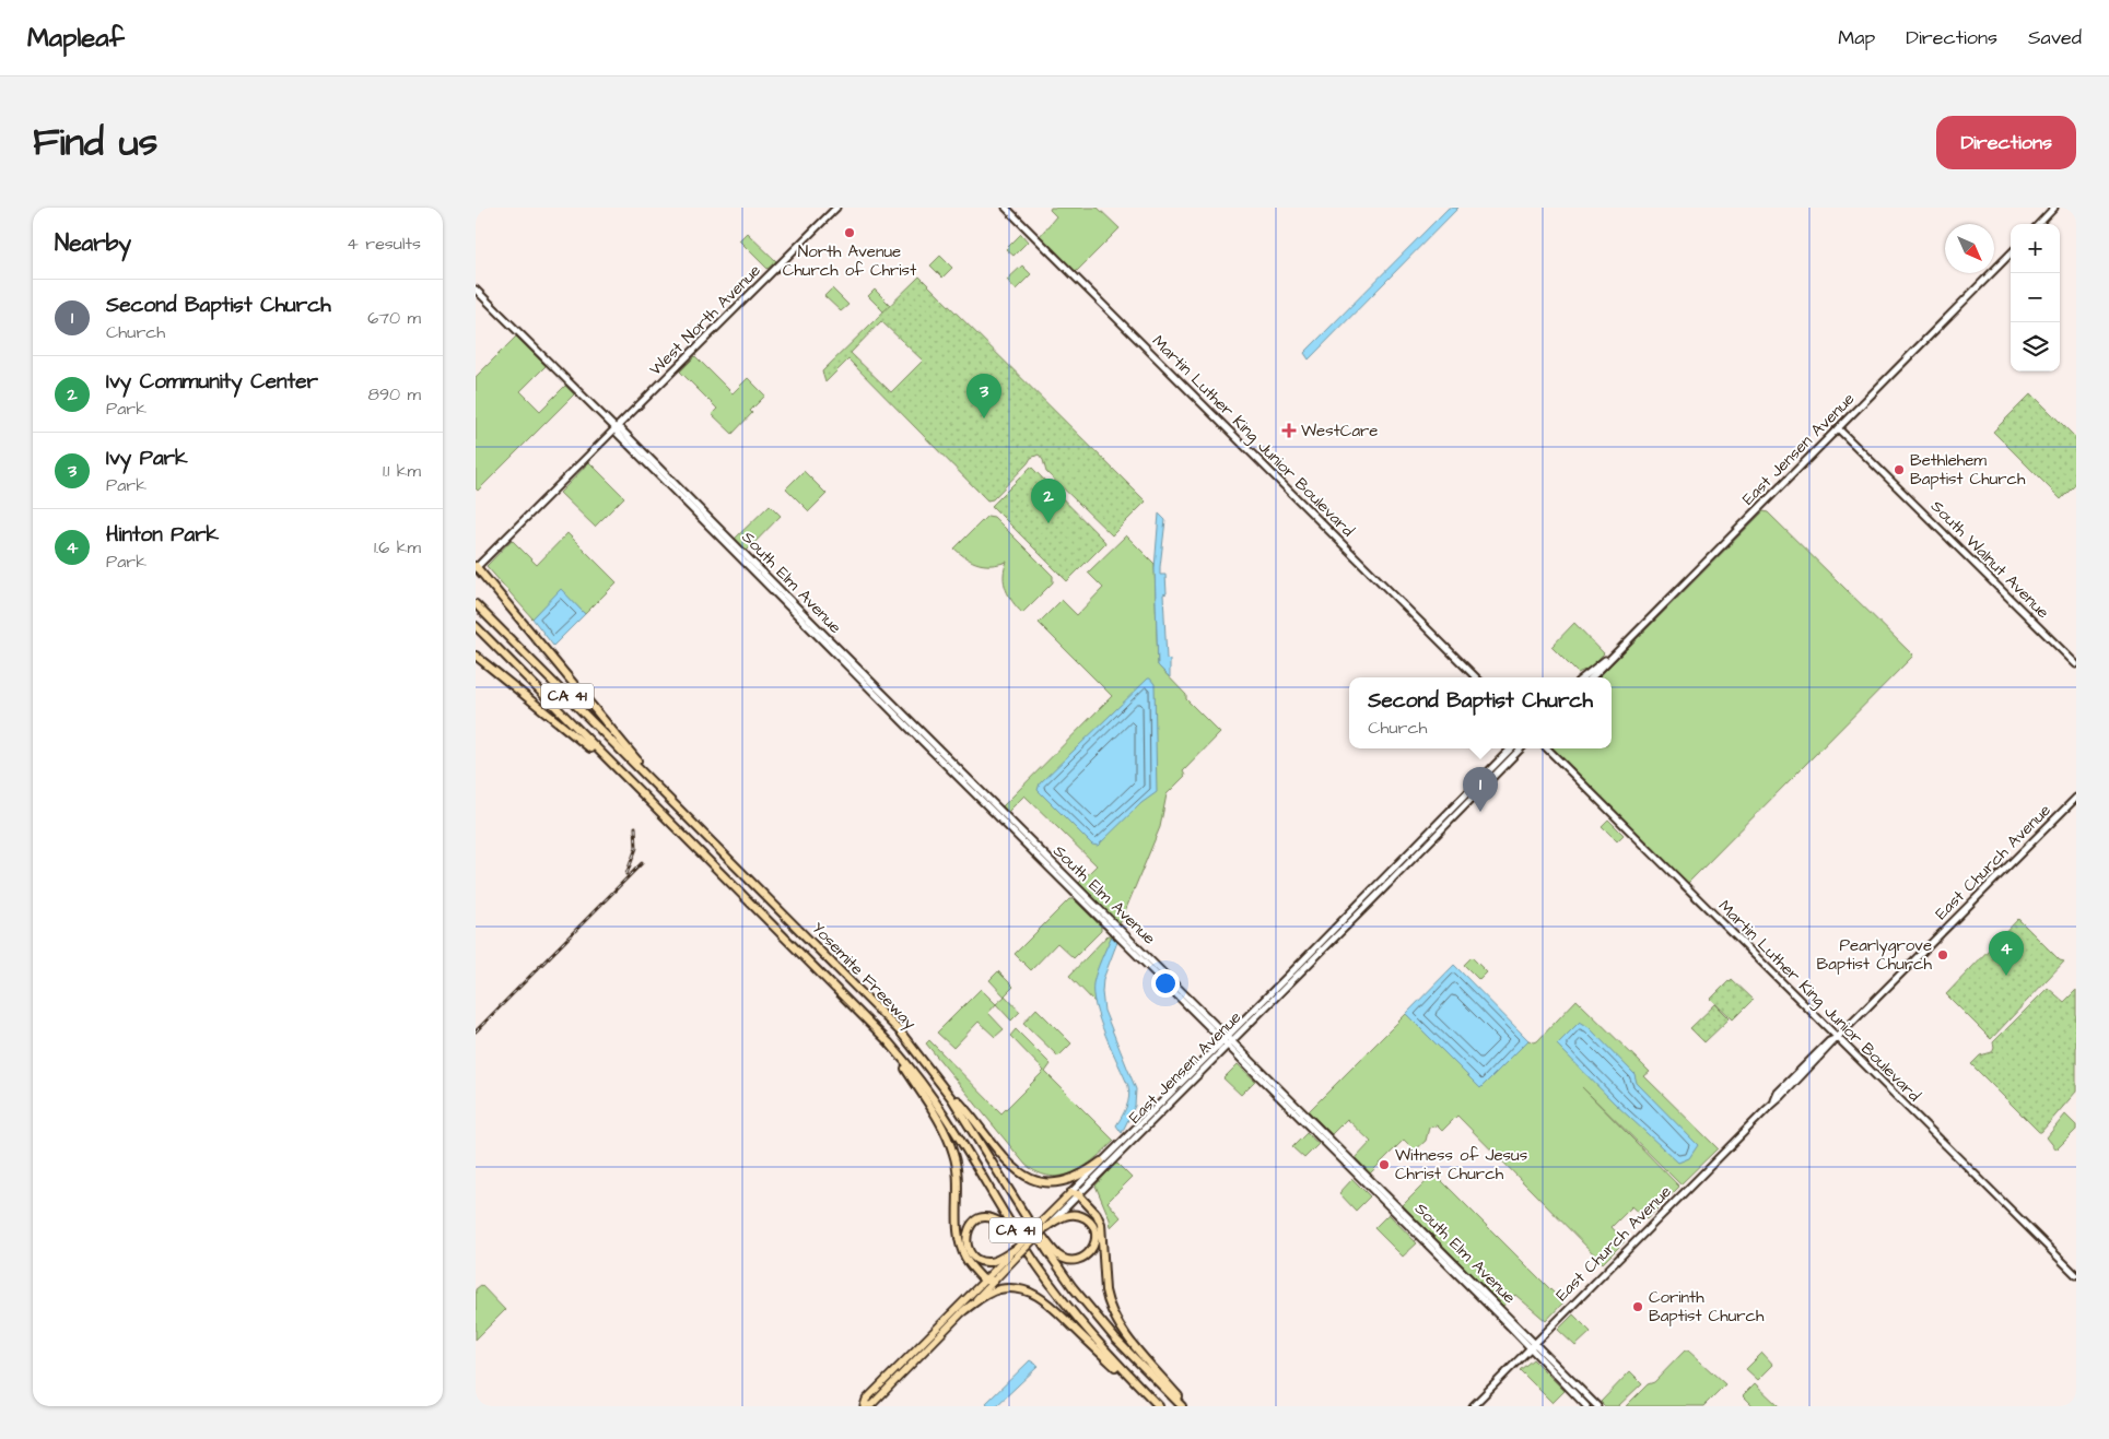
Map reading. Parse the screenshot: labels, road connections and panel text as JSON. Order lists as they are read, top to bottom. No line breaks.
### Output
{"streets":{"highway":["CA 41","Yosemite Freeway"],"main road":["East Jensen Avenue"],"street":["West North Avenue","Martin Luther King Junior Boulevard","South Walnut Avenue","South Elm Avenue","East Church Avenue"]},"crossings":[["West North Avenue","South Elm Avenue"],["Martin Luther King Junior Boulevard","East Church Avenue"],["East Jensen Avenue","South Walnut Avenue"],["East Jensen Avenue","South Elm Avenue"],["South Elm Avenue","East Church Avenue"]],"places":{"other":["North Avenue Church of Christ","Bethlehem Baptist Church","Pearlygrove Baptist Church","Witness of Jesus Christ Church","Corinth Baptist Church"],"health":["WestCare"]},"north":"bottom right","page":{"header":"Mapleaf","nav":["Map","Directions","Saved"],"title":"Find us","buttons":"Directions","heading":["Nearby","4 results"],"map_buttons":["+","−"],"list":[{"mark":"1","name":"Second Baptist Church","note":"Church","value":"670 m"},{"mark":"2","name":"Ivy Community Center","note":"Park","value":"890 m"},{"mark":"3","name":"Ivy Park","note":"Park","value":"1.1 km"},{"mark":"4","name":"Hinton Park","note":"Park","value":"1.6 km"}],"pins":["3","2","1","4"],"popup":["Second Baptist Church","Church"]}}
